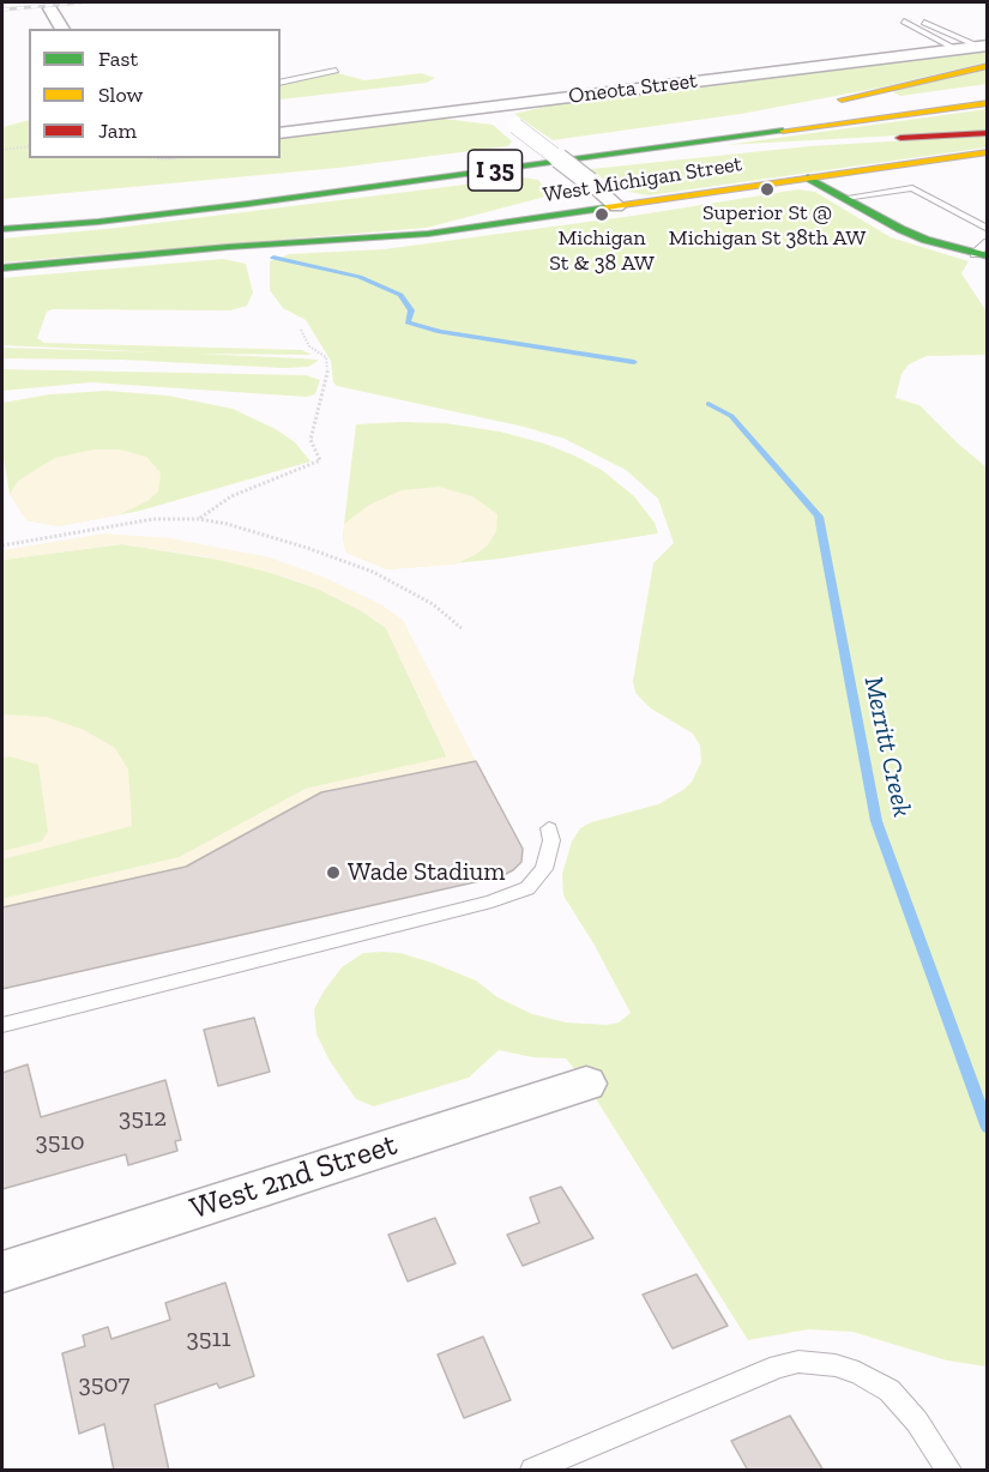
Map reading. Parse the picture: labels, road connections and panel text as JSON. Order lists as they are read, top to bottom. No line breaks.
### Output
{"streets":{"main road":["I 35","West Michigan Street"],"street":["Oneota Street","West 2nd Street"]},"water":["Merritt Creek"],"places":["Superior St @ Michigan St 38th AW","Michigan St & 38 AW","Wade Stadium"],"house_numbers":["3512","3510","3511","3507"],"legend":["Fast","Slow","Jam"]}
